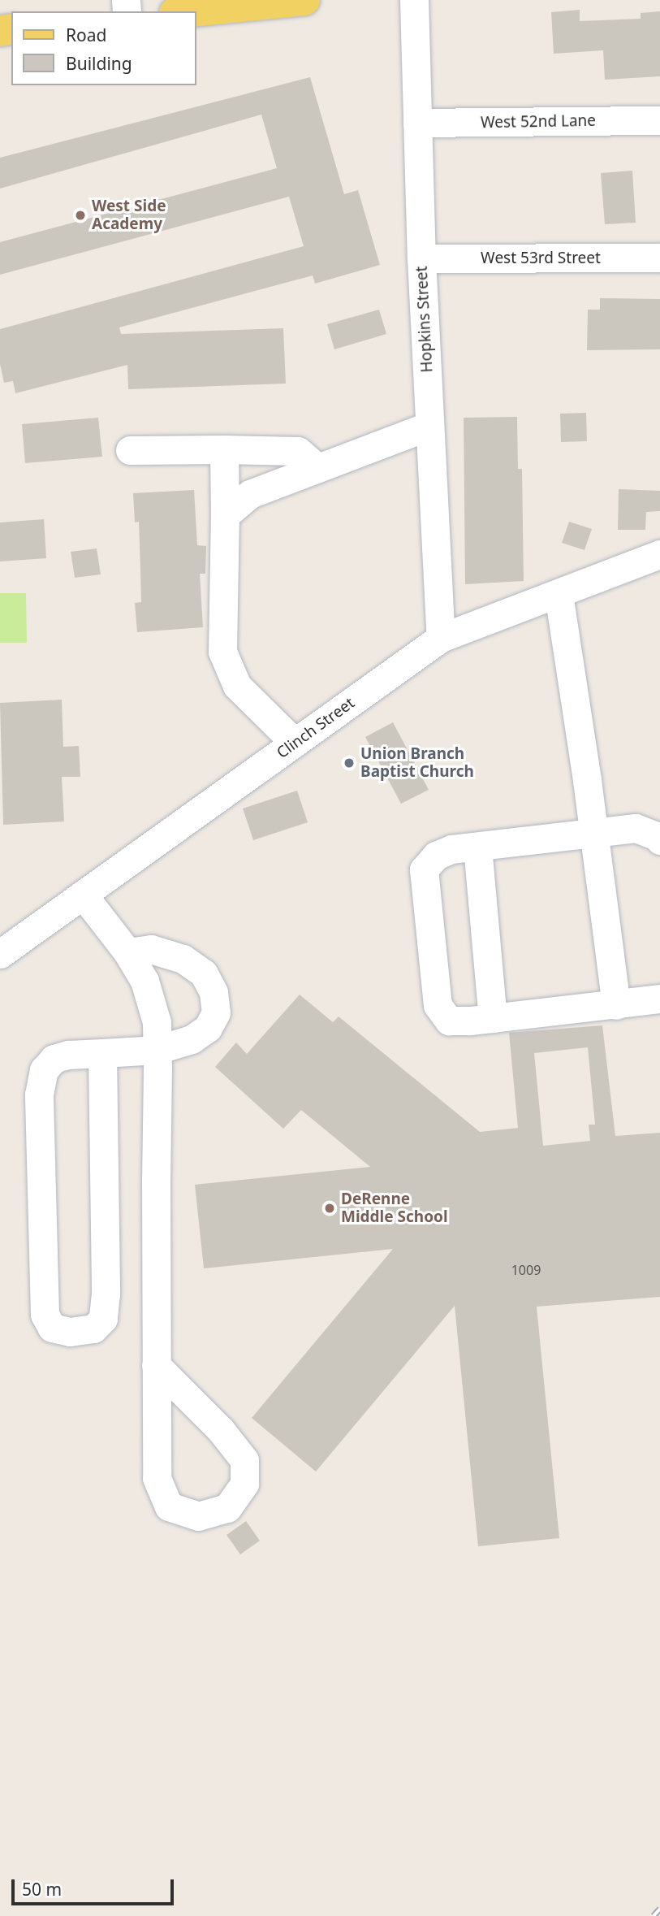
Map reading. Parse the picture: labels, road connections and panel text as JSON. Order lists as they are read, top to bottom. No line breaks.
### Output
{"streets":{"street":["West 52nd Lane","West 53rd Street","Hopkins Street","Clinch Street"]},"crossings":[["West 52nd Lane","Hopkins Street"],["West 53rd Street","Hopkins Street"],["Hopkins Street","Clinch Street"]],"places":["West Side Academy","Union Branch Baptist Church","DeRenne Middle School"],"house_numbers":["1009"],"legend":["Road","Building"],"scale_bar":"50 m"}
